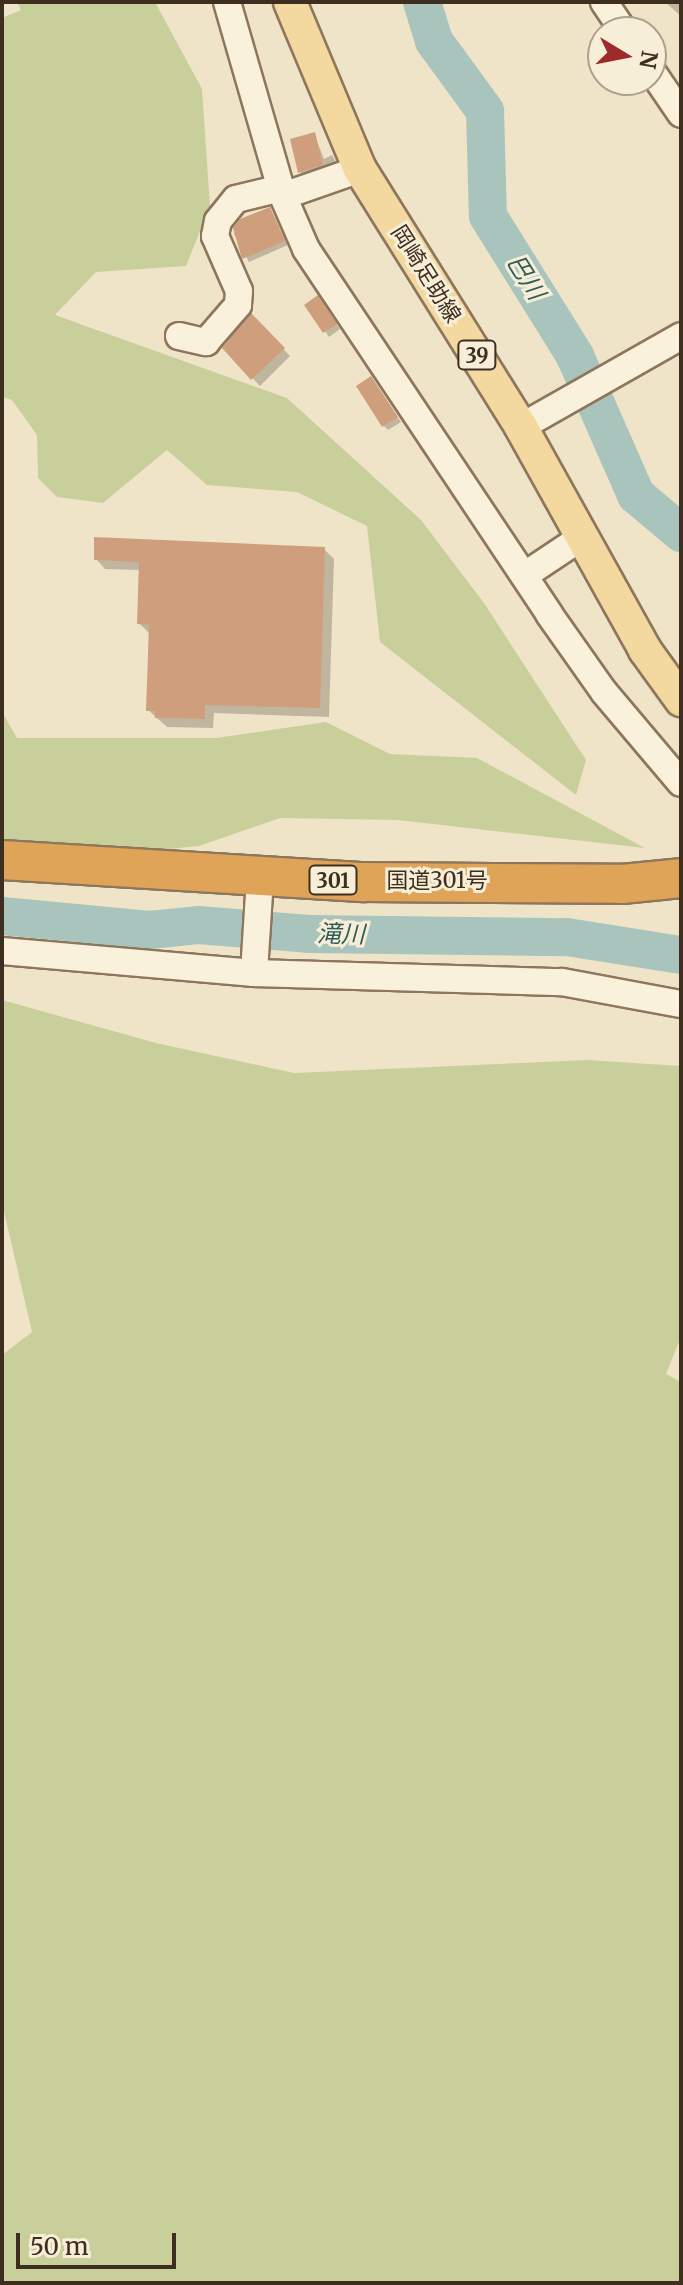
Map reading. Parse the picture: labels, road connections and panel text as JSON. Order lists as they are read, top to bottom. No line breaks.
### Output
{"streets":{"highway":["301","国道301号"],"main road":["岡崎足助線","39"]},"water":["巴川","滝川"],"scale_bar":"50 m","north":"right"}
